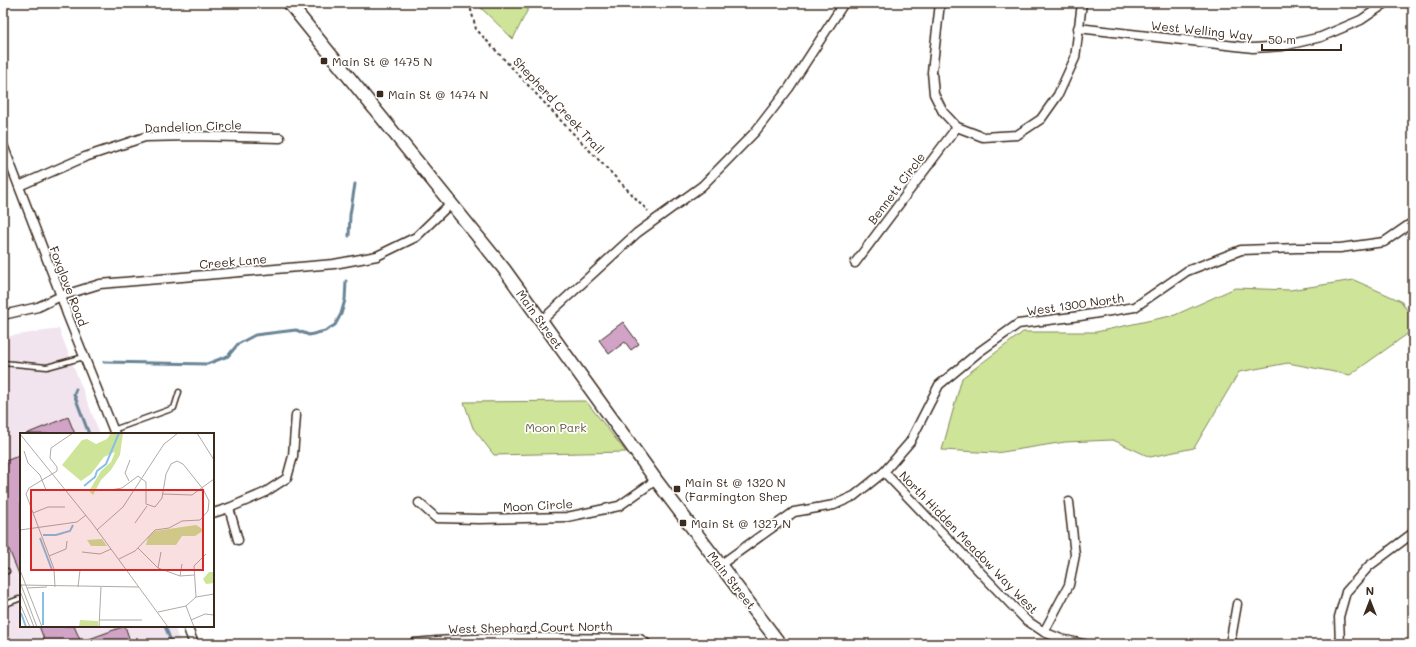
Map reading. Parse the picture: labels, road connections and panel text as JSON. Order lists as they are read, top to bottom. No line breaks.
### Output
{"streets":{"main road":["Main Street"],"street":["West Welling Way","Dandelion Circle","Bennett Circle","Creek Lane","Foxglove Road","West 1300 North","Moon Circle","North Hidden Meadow Way West","West Shephard Court North"],"path":["Shepherd Creek Trail"]},"crossings":[["Dandelion Circle","Foxglove Road"],["Creek Lane","Foxglove Road"],["Creek Lane","Main Street"],["West 1300 North","Main Street"],["West 1300 North","North Hidden Meadow Way West"],["Main Street","Moon Circle"]],"parks":["Moon Park"],"places":{"transit":["Main St @ 1475 N","Main St @ 1474 N","Main St @ 1320 N (Farmington Shep","Main St @ 1327 N"]},"scale_bar":"50 m","north":"top"}
